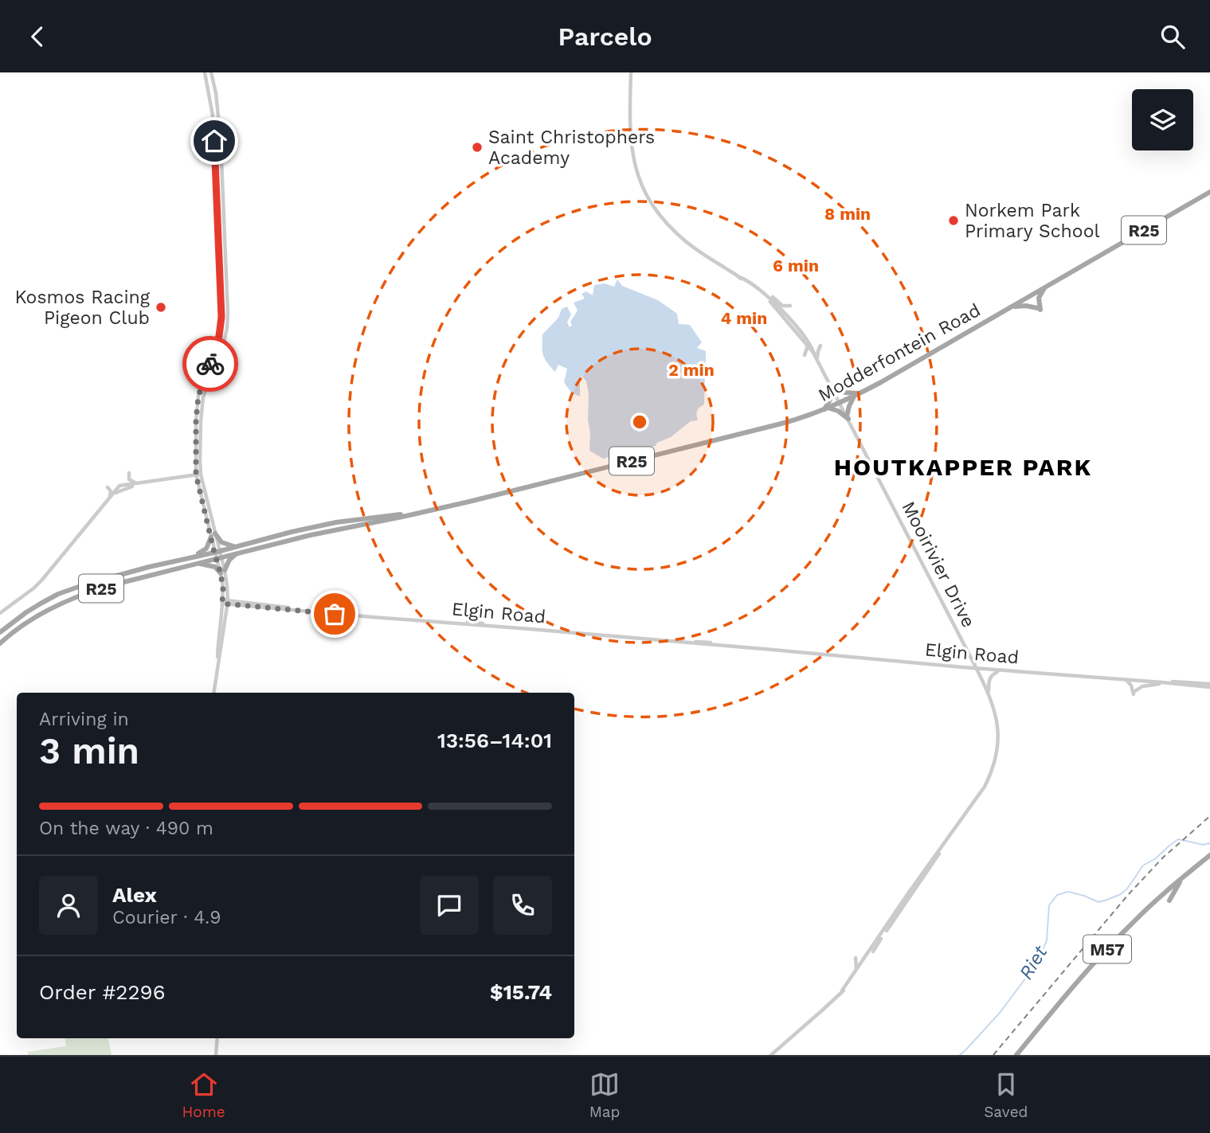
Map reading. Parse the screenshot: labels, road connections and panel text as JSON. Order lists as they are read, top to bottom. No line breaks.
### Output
{"streets":{"main road":["R25","Modderfontein Road","M57"],"street":["Mooirivier Drive","Elgin Road"]},"crossings":[["Modderfontein Road","Mooirivier Drive"],["Mooirivier Drive","Elgin Road"]],"districts":["HOUTKAPPER PARK"],"water":["Riet"],"places":["Saint Christophers Academy","Norkem Park Primary School","Kosmos Racing Pigeon Club"],"page":{"header":"Parcelo","heading":["3 min","Arriving in","13:56–14:01"],"panel":["Alex","Courier · 4.9","Order #2296","$15.74"],"bar":"On the way · 490 m","tabs":["Home","Map","Saved"]},"rings":["8 min","6 min","4 min","2 min"]}
